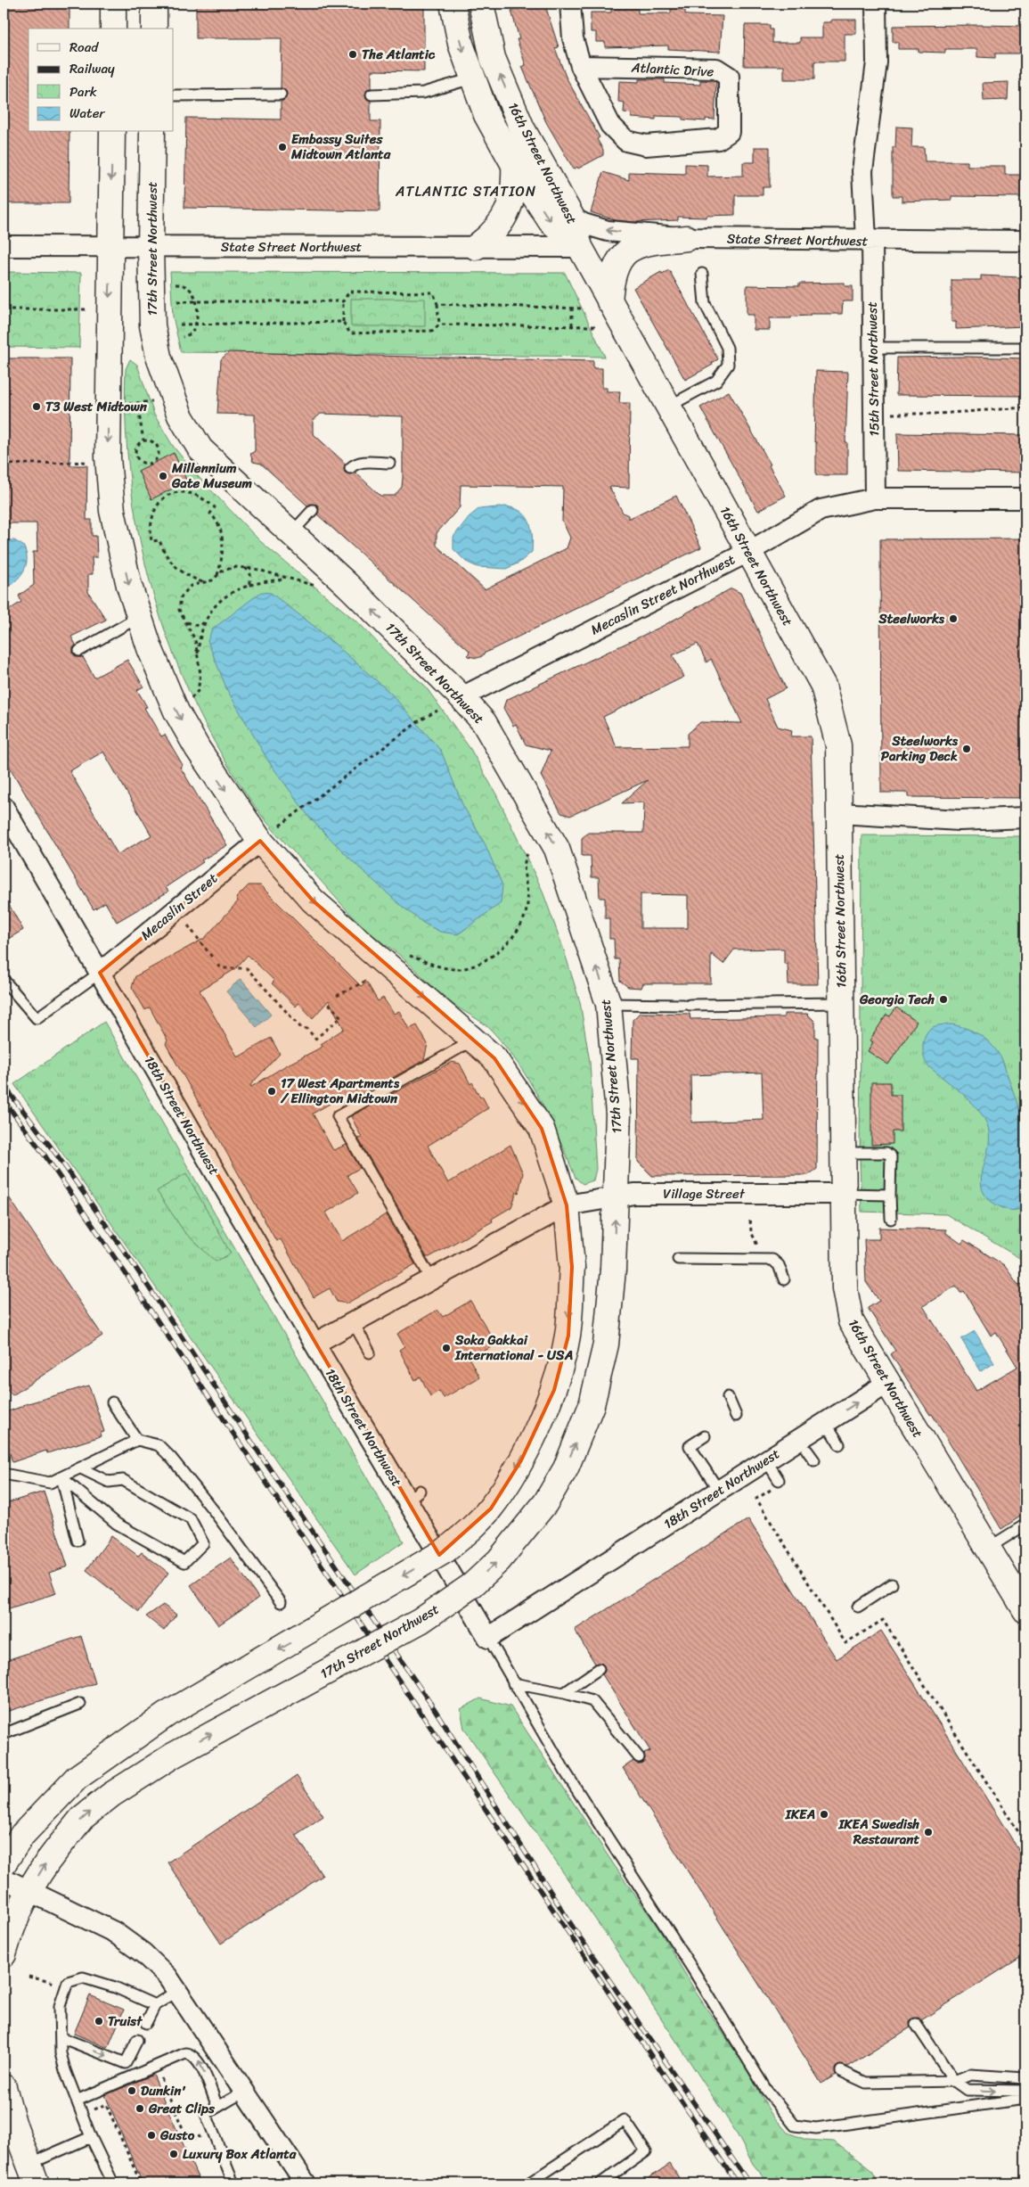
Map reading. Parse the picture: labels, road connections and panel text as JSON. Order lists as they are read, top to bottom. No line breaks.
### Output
{"streets":{"main road":["16th Street Northwest","17th Street Northwest"],"street":["Atlantic Drive","State Street Northwest","15th Street Northwest","Mecaslin Street Northwest","Mecaslin Street","18th Street Northwest","Village Street"]},"crossings":[["16th Street Northwest","State Street Northwest"],["16th Street Northwest","Mecaslin Street Northwest"],["16th Street Northwest","18th Street Northwest"],["16th Street Northwest","Village Street"],["State Street Northwest","17th Street Northwest"],["State Street Northwest","15th Street Northwest"],["17th Street Northwest","Mecaslin Street Northwest"],["17th Street Northwest","Village Street"],["15th Street Northwest","Mecaslin Street Northwest"],["Mecaslin Street","18th Street Northwest"],["18th Street Northwest","Village Street"]],"districts":["ATLANTIC STATION"],"places":["The Atlantic","Embassy Suites Midtown Atlanta","T3 West Midtown","Millennium Gate Museum","Steelworks","Steelworks Parking Deck","Georgia Tech","17 West Apartments / Ellington Midtown","Soka Gakkai International - USA","IKEA","IKEA Swedish Restaurant","Truist","Dunkin'","Great Clips","Gusto","Luxury Box Atlanta"],"legend":["Road","Railway","Park","Water"]}
